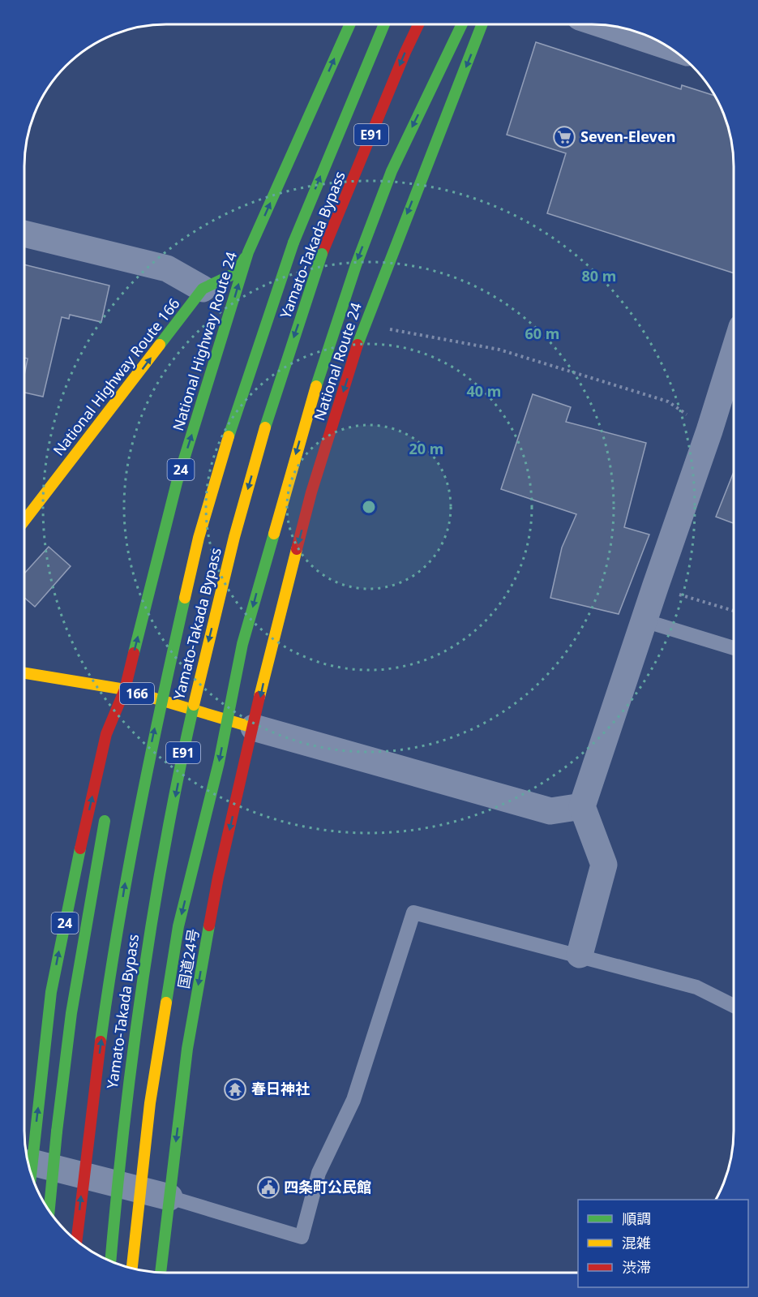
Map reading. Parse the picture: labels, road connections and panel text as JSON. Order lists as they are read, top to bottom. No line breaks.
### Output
{"streets":{"highway":["E91","Yamato-Takada Bypass","National Highway Route 24","National Route 24","National Highway Route 166","24","166","国道24号"]},"crossings":[["National Highway Route 24","National Highway Route 166"],["National Highway Route 24","24"],["National Highway Route 24","166"],["National Route 24","166"],["National Route 24","国道24号"],["24","166"],["166","国道24号"]],"one_way":["National Highway Route 24","National Highway Route 166"],"places":{"supermarket":["Seven-Eleven"],"temple":["春日神社"],"public building":["四条町公民館"]},"legend":["順調","混雑","渋滞"],"rings":["80 m","60 m","40 m","20 m"]}
